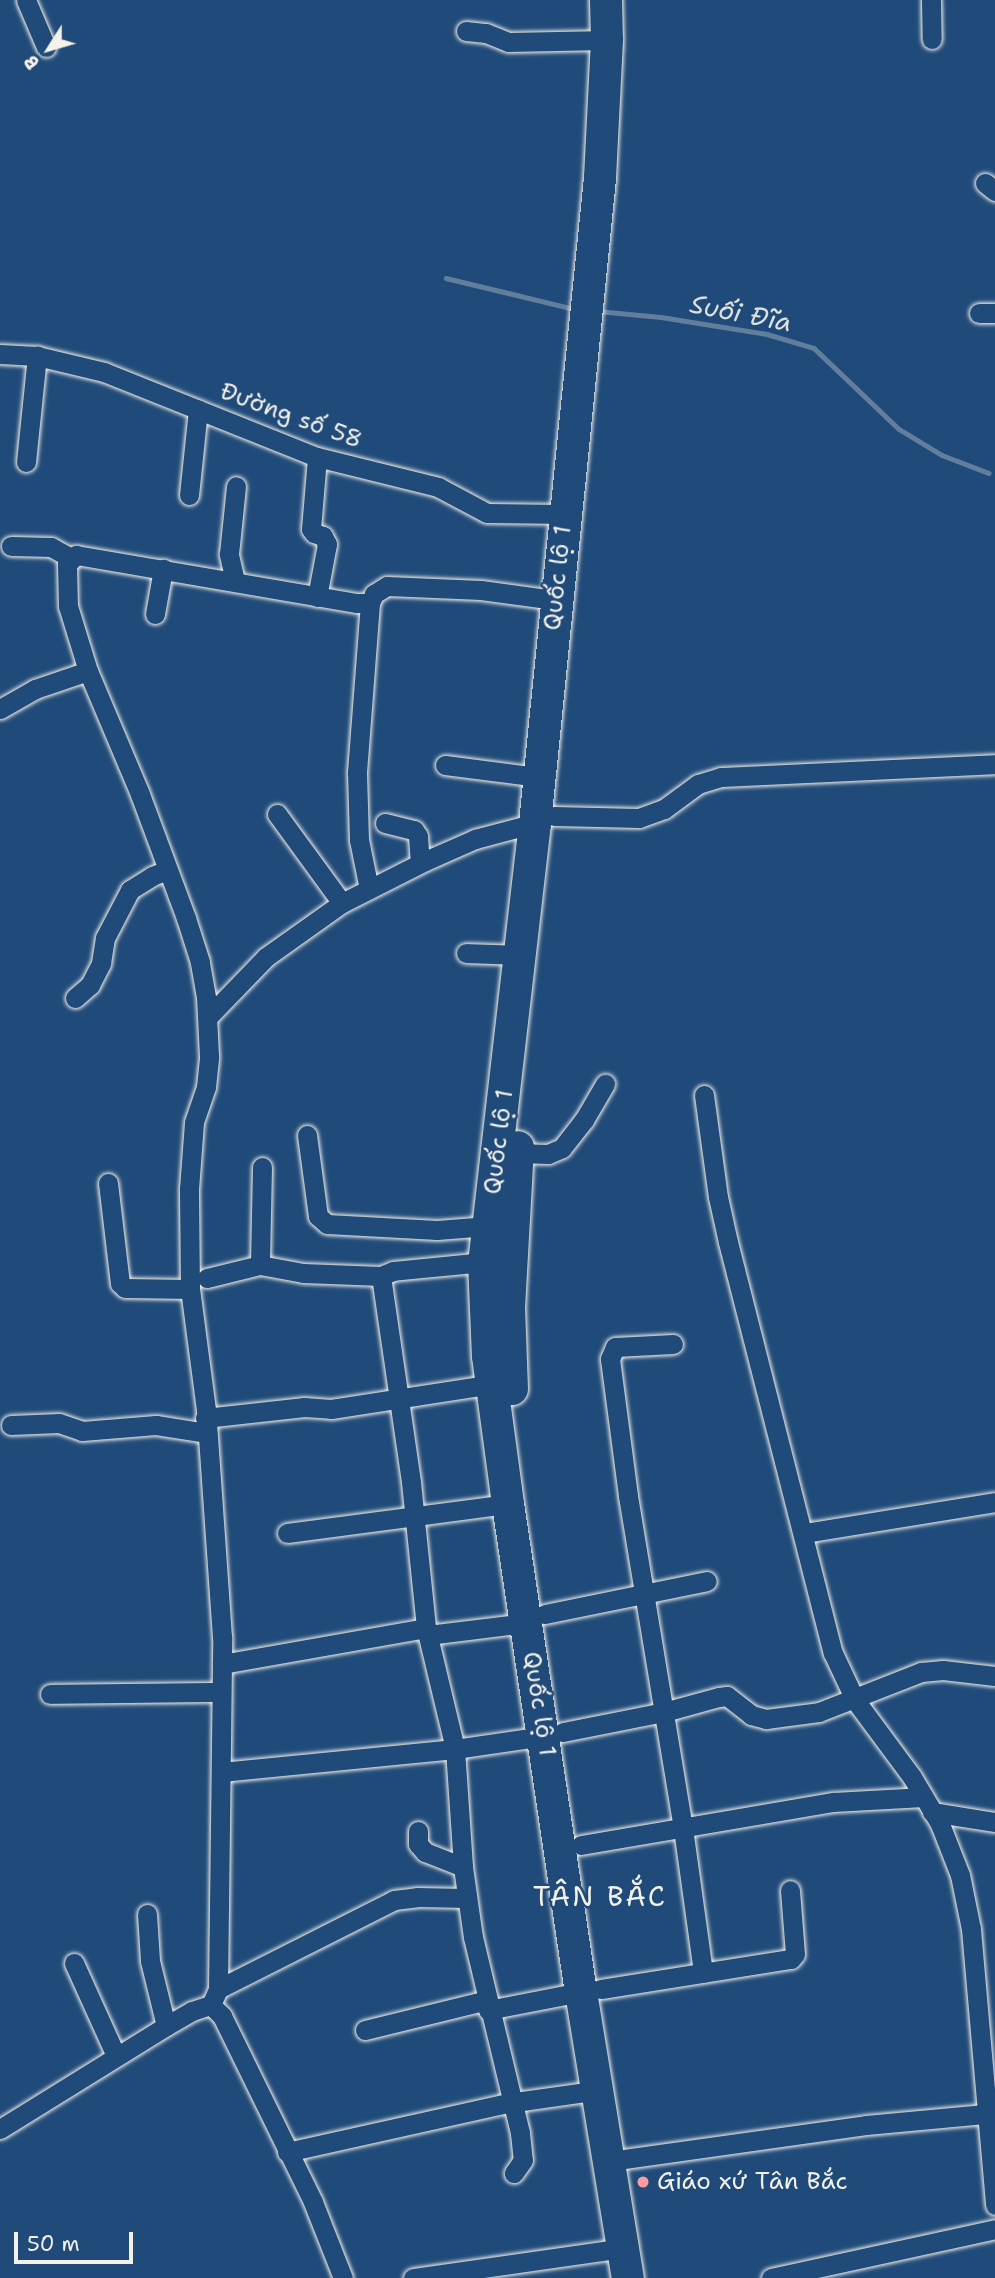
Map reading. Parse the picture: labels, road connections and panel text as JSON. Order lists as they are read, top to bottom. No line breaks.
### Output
{"streets":{"highway":["Quốc lộ 1"],"street":["Đường số 58"]},"crossings":[["Đường số 58","Quốc lộ 1"]],"districts":["TÂN BẮC"],"water":["Suối Đĩa"],"places":["Giáo xứ Tân Bắc"],"scale_bar":"50 m","north":"bottom left"}
